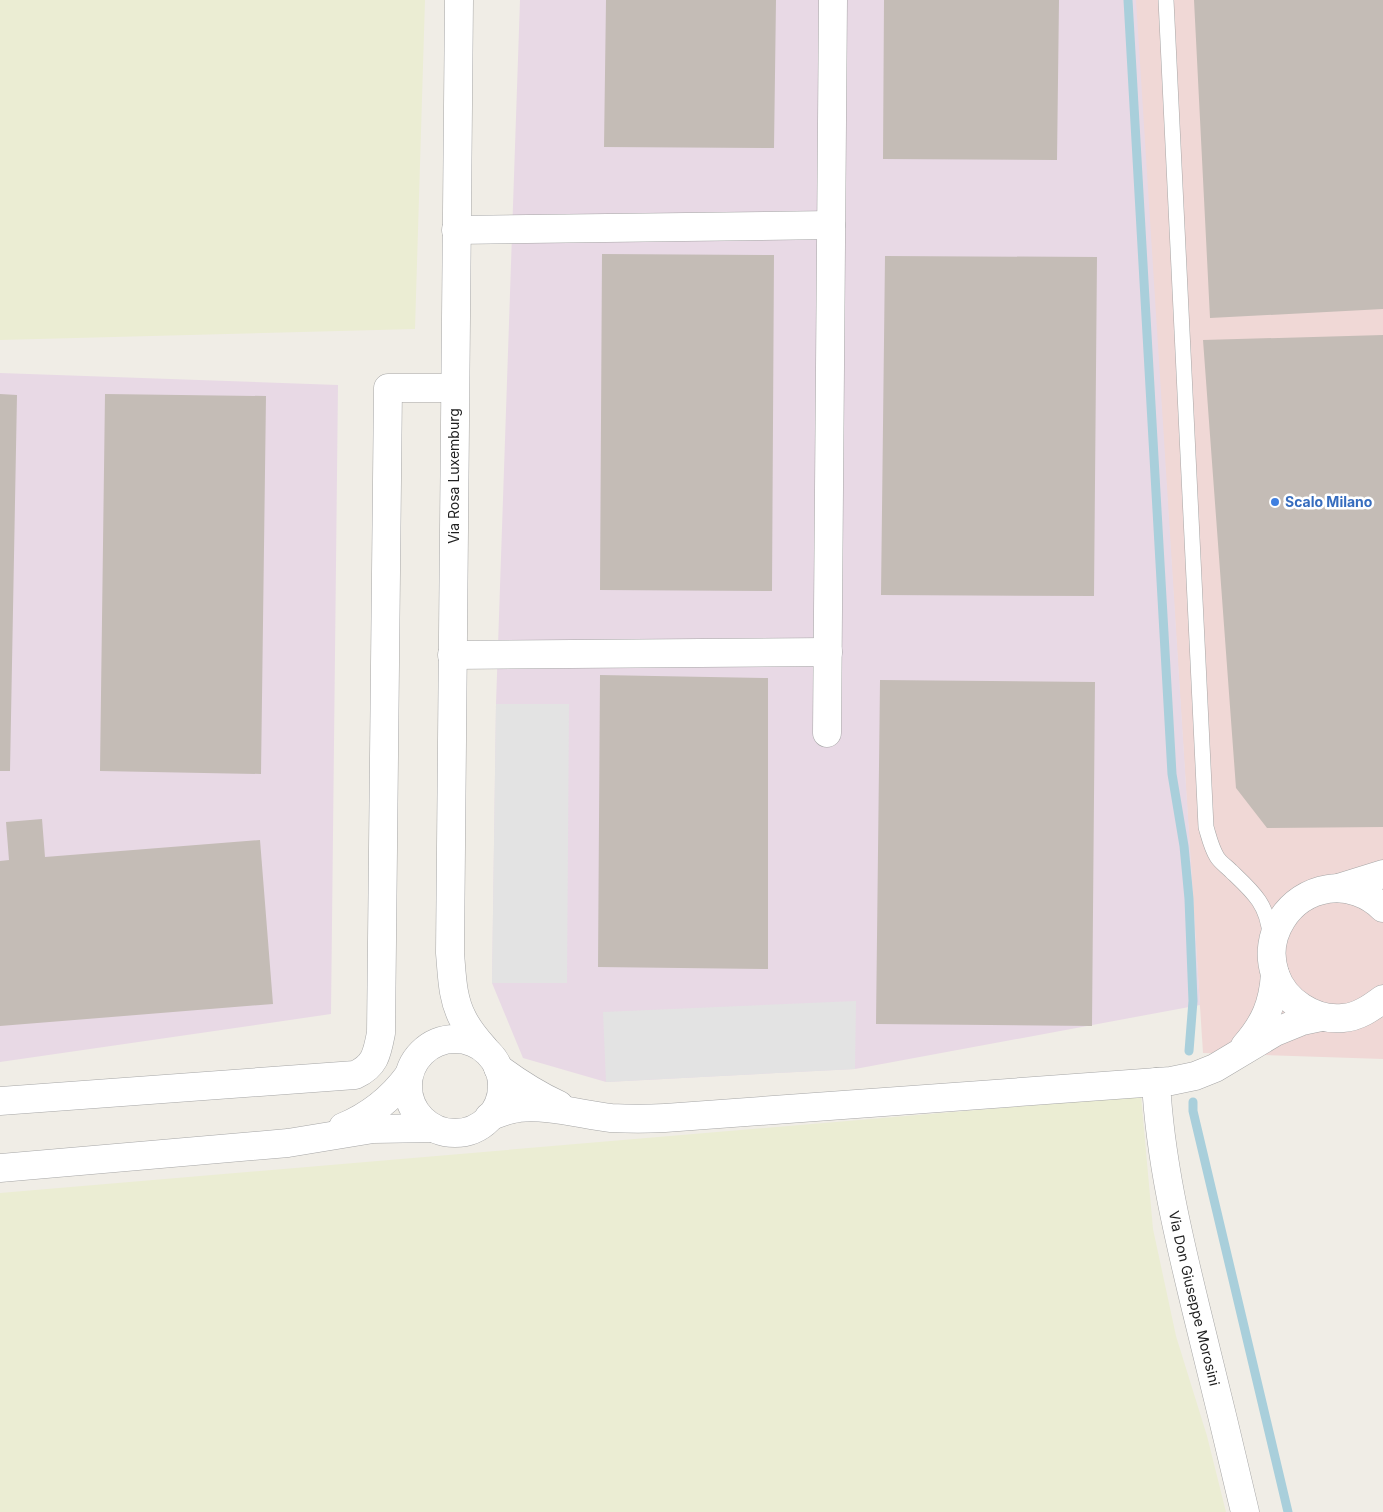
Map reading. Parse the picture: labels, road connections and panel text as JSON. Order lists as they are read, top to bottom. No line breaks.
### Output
{"streets":{"street":["Via Rosa Luxemburg","Via Don Giuseppe Morosini"]},"places":["Scalo Milano"]}
